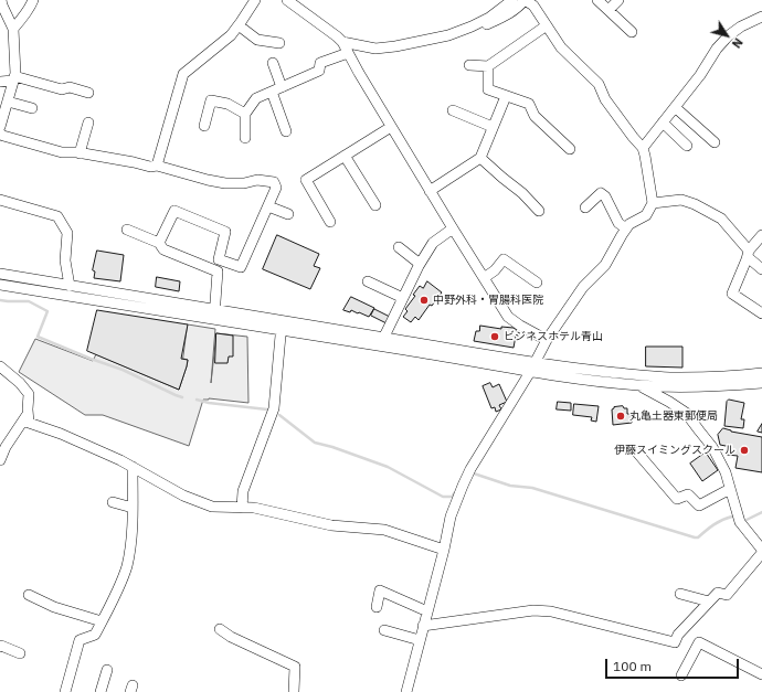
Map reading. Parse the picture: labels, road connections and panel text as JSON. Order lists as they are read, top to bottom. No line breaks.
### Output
{"places":["中野外科・胃腸科医院","ビジネスホテル青山","丸亀土器東郵便局","伊藤スイミングスクール"],"scale_bar":"100 m","north":"bottom right"}
